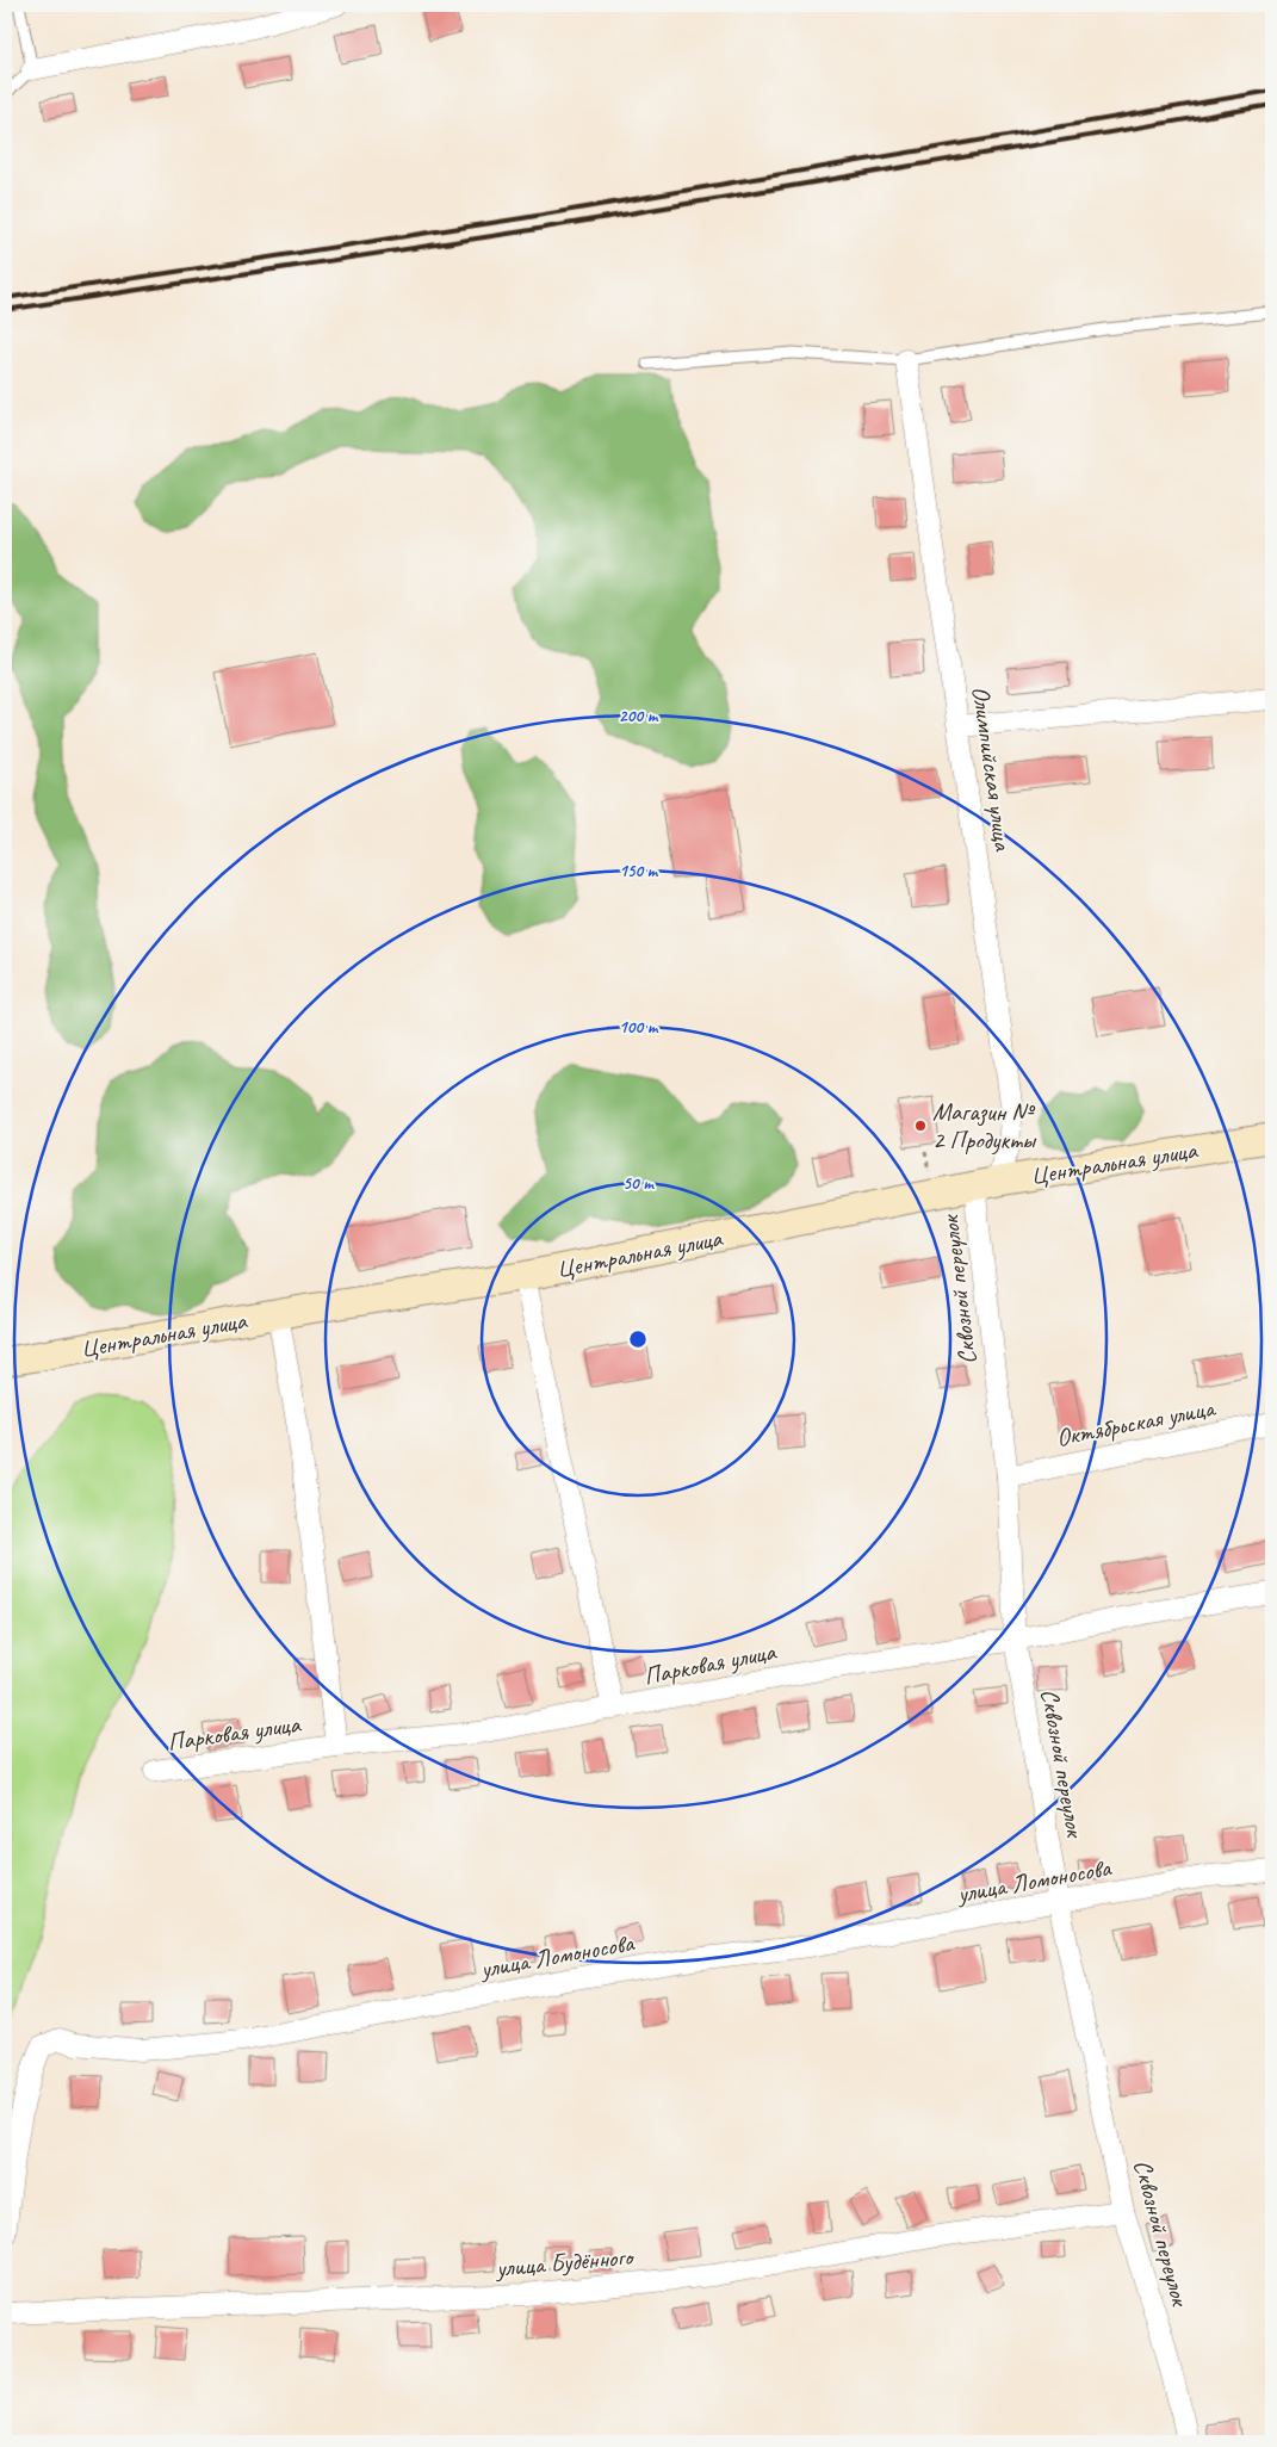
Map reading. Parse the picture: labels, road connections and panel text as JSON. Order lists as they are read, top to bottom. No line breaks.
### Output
{"streets":{"street":["Олимпийская улица","Центральная улица","Сквозной переулок","Октябрьская улица","Парковая улица","улица Ломоносова","улица Будённого"]},"crossings":[["Олимпийская улица","Центральная улица"],["Олимпийская улица","Сквозной переулок"],["Центральная улица","Сквозной переулок"],["Сквозной переулок","Октябрьская улица"],["Сквозной переулок","Парковая улица"],["Сквозной переулок","улица Ломоносова"],["Сквозной переулок","улица Будённого"]],"places":["Магазин № 2 Продукты"],"rings":["200 m","150 m","100 m","50 m"]}
